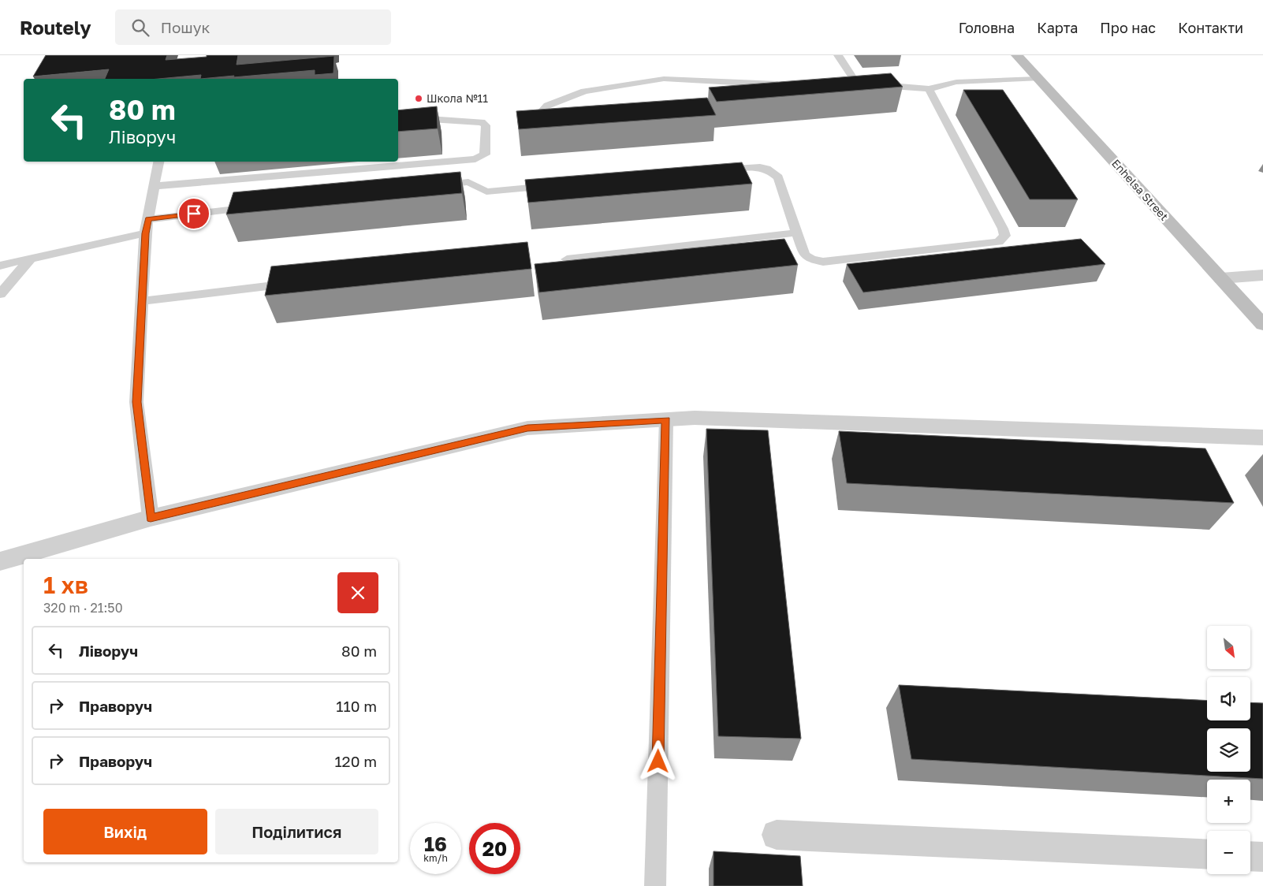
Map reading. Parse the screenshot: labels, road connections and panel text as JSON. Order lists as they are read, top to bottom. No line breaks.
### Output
{"streets":{"street":["Enhelsa Street"]},"places":["Школа №11"],"north":"bottom right","page":{"header":"Routely","search":"Пошук","nav":["Головна","Карта","Про нас","Контакти"],"turn":["80 m","Ліворуч"],"heading":["1 хв","320 m · 21:50"],"map_buttons":["+","−"],"list":[{"name":"Ліворуч","value":"80 m"},{"name":"Праворуч","value":"110 m"},{"name":"Праворуч","value":"120 m"}],"buttons":["Вихід","Поділитися"],"speed":"16 km/h","limit":"20"}}
